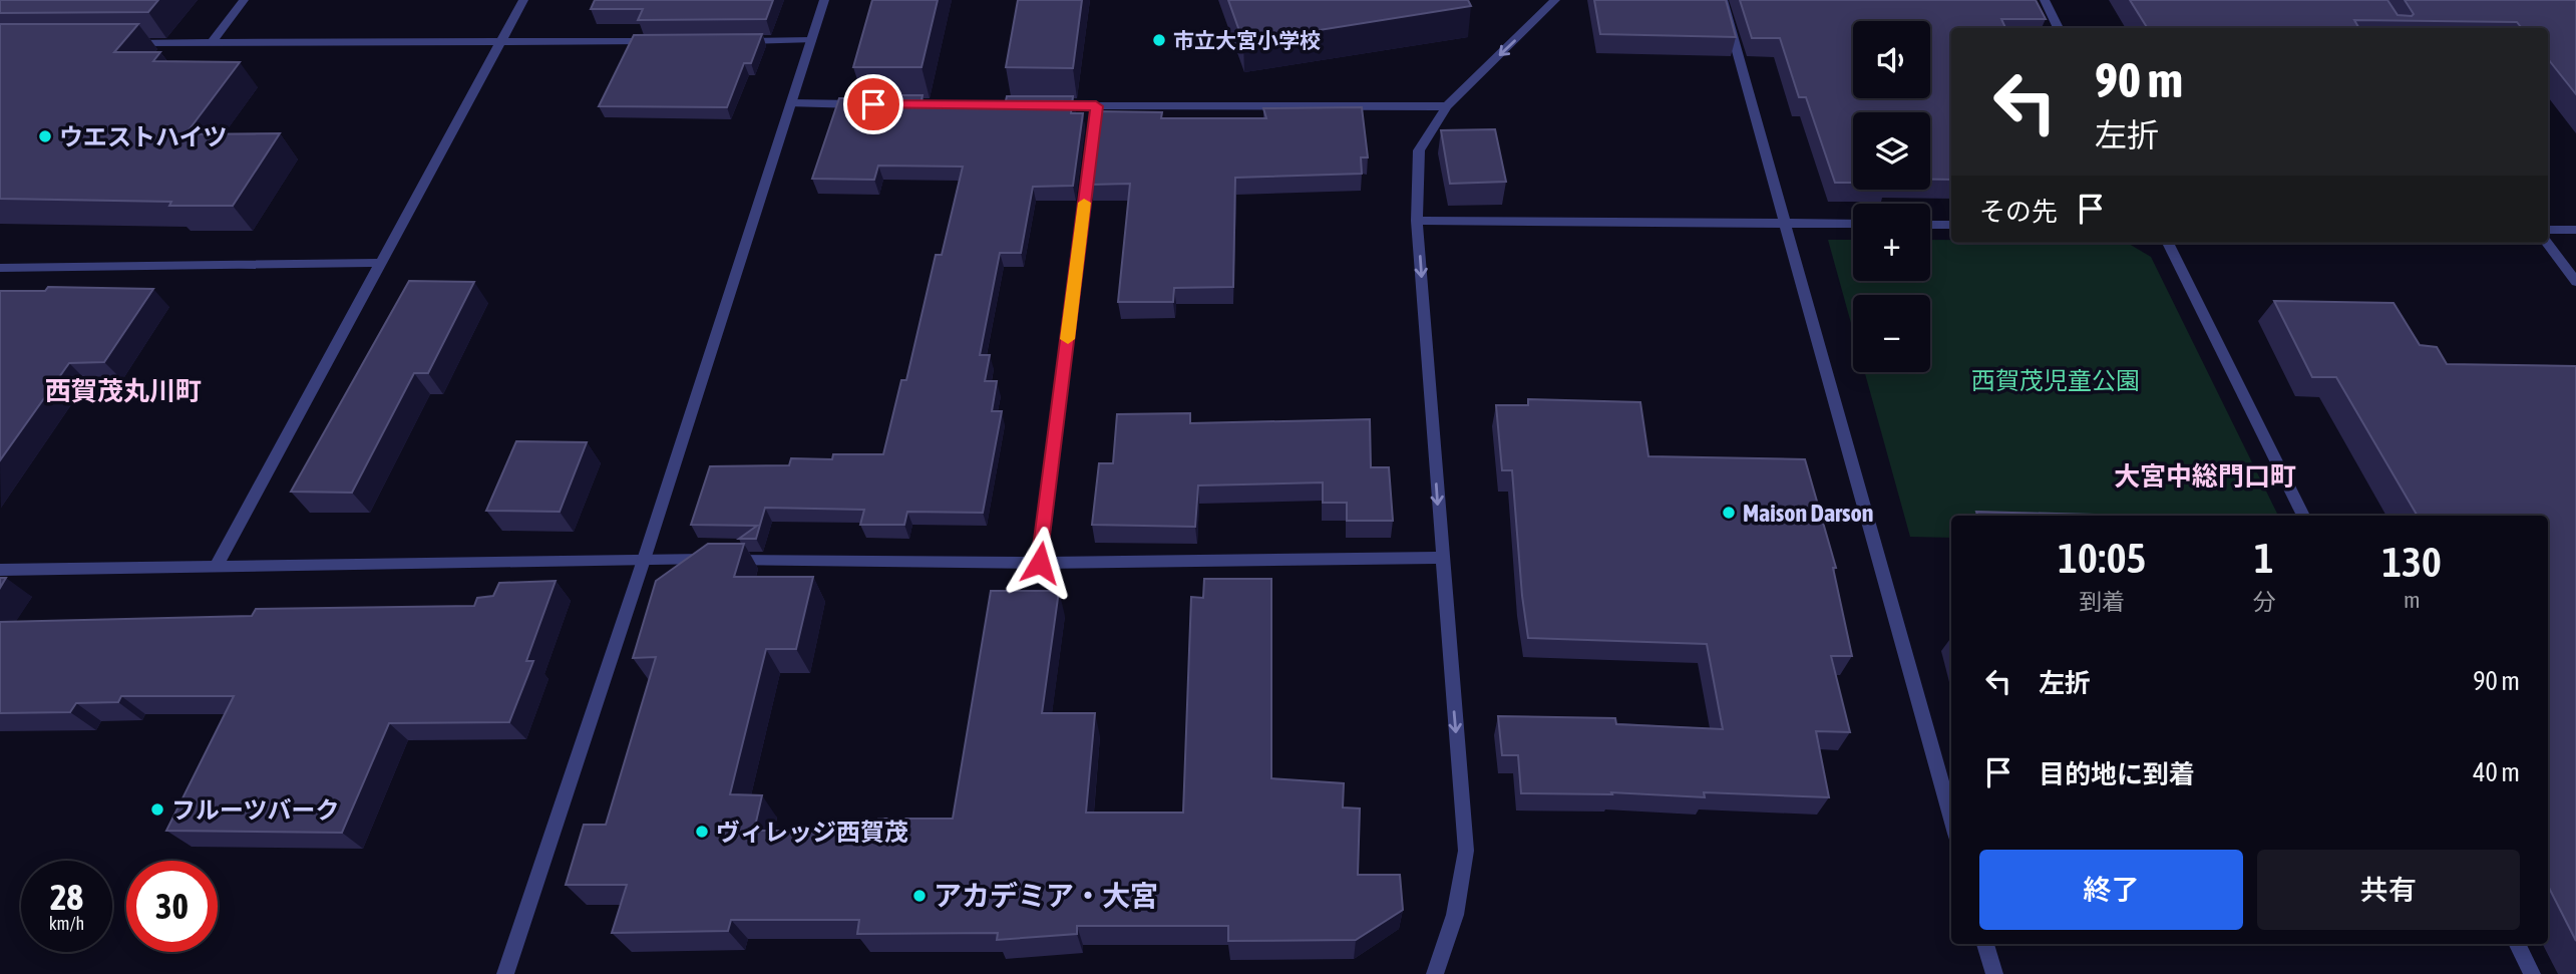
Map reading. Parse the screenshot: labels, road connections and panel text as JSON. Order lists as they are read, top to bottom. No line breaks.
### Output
{"districts":["西賀茂丸川町","大宮中総門口町"],"parks":["西賀茂児童公園"],"places":["市立大宮小学校","ウエストハイツ","Maison Darson","フルーツバーク","ヴィレッジ西賀茂","アカデミア・大宮"],"page":{"map_buttons":["+","−"],"turn":["90 m","左折"],"then":"その先","eta":["10:05","到着","1","分","130","m"],"list":[{"name":"左折","value":"90 m"},{"name":"目的地に到着","value":"40 m"}],"buttons":["終了","共有"],"speed":"28 km/h","limit":"30"}}
